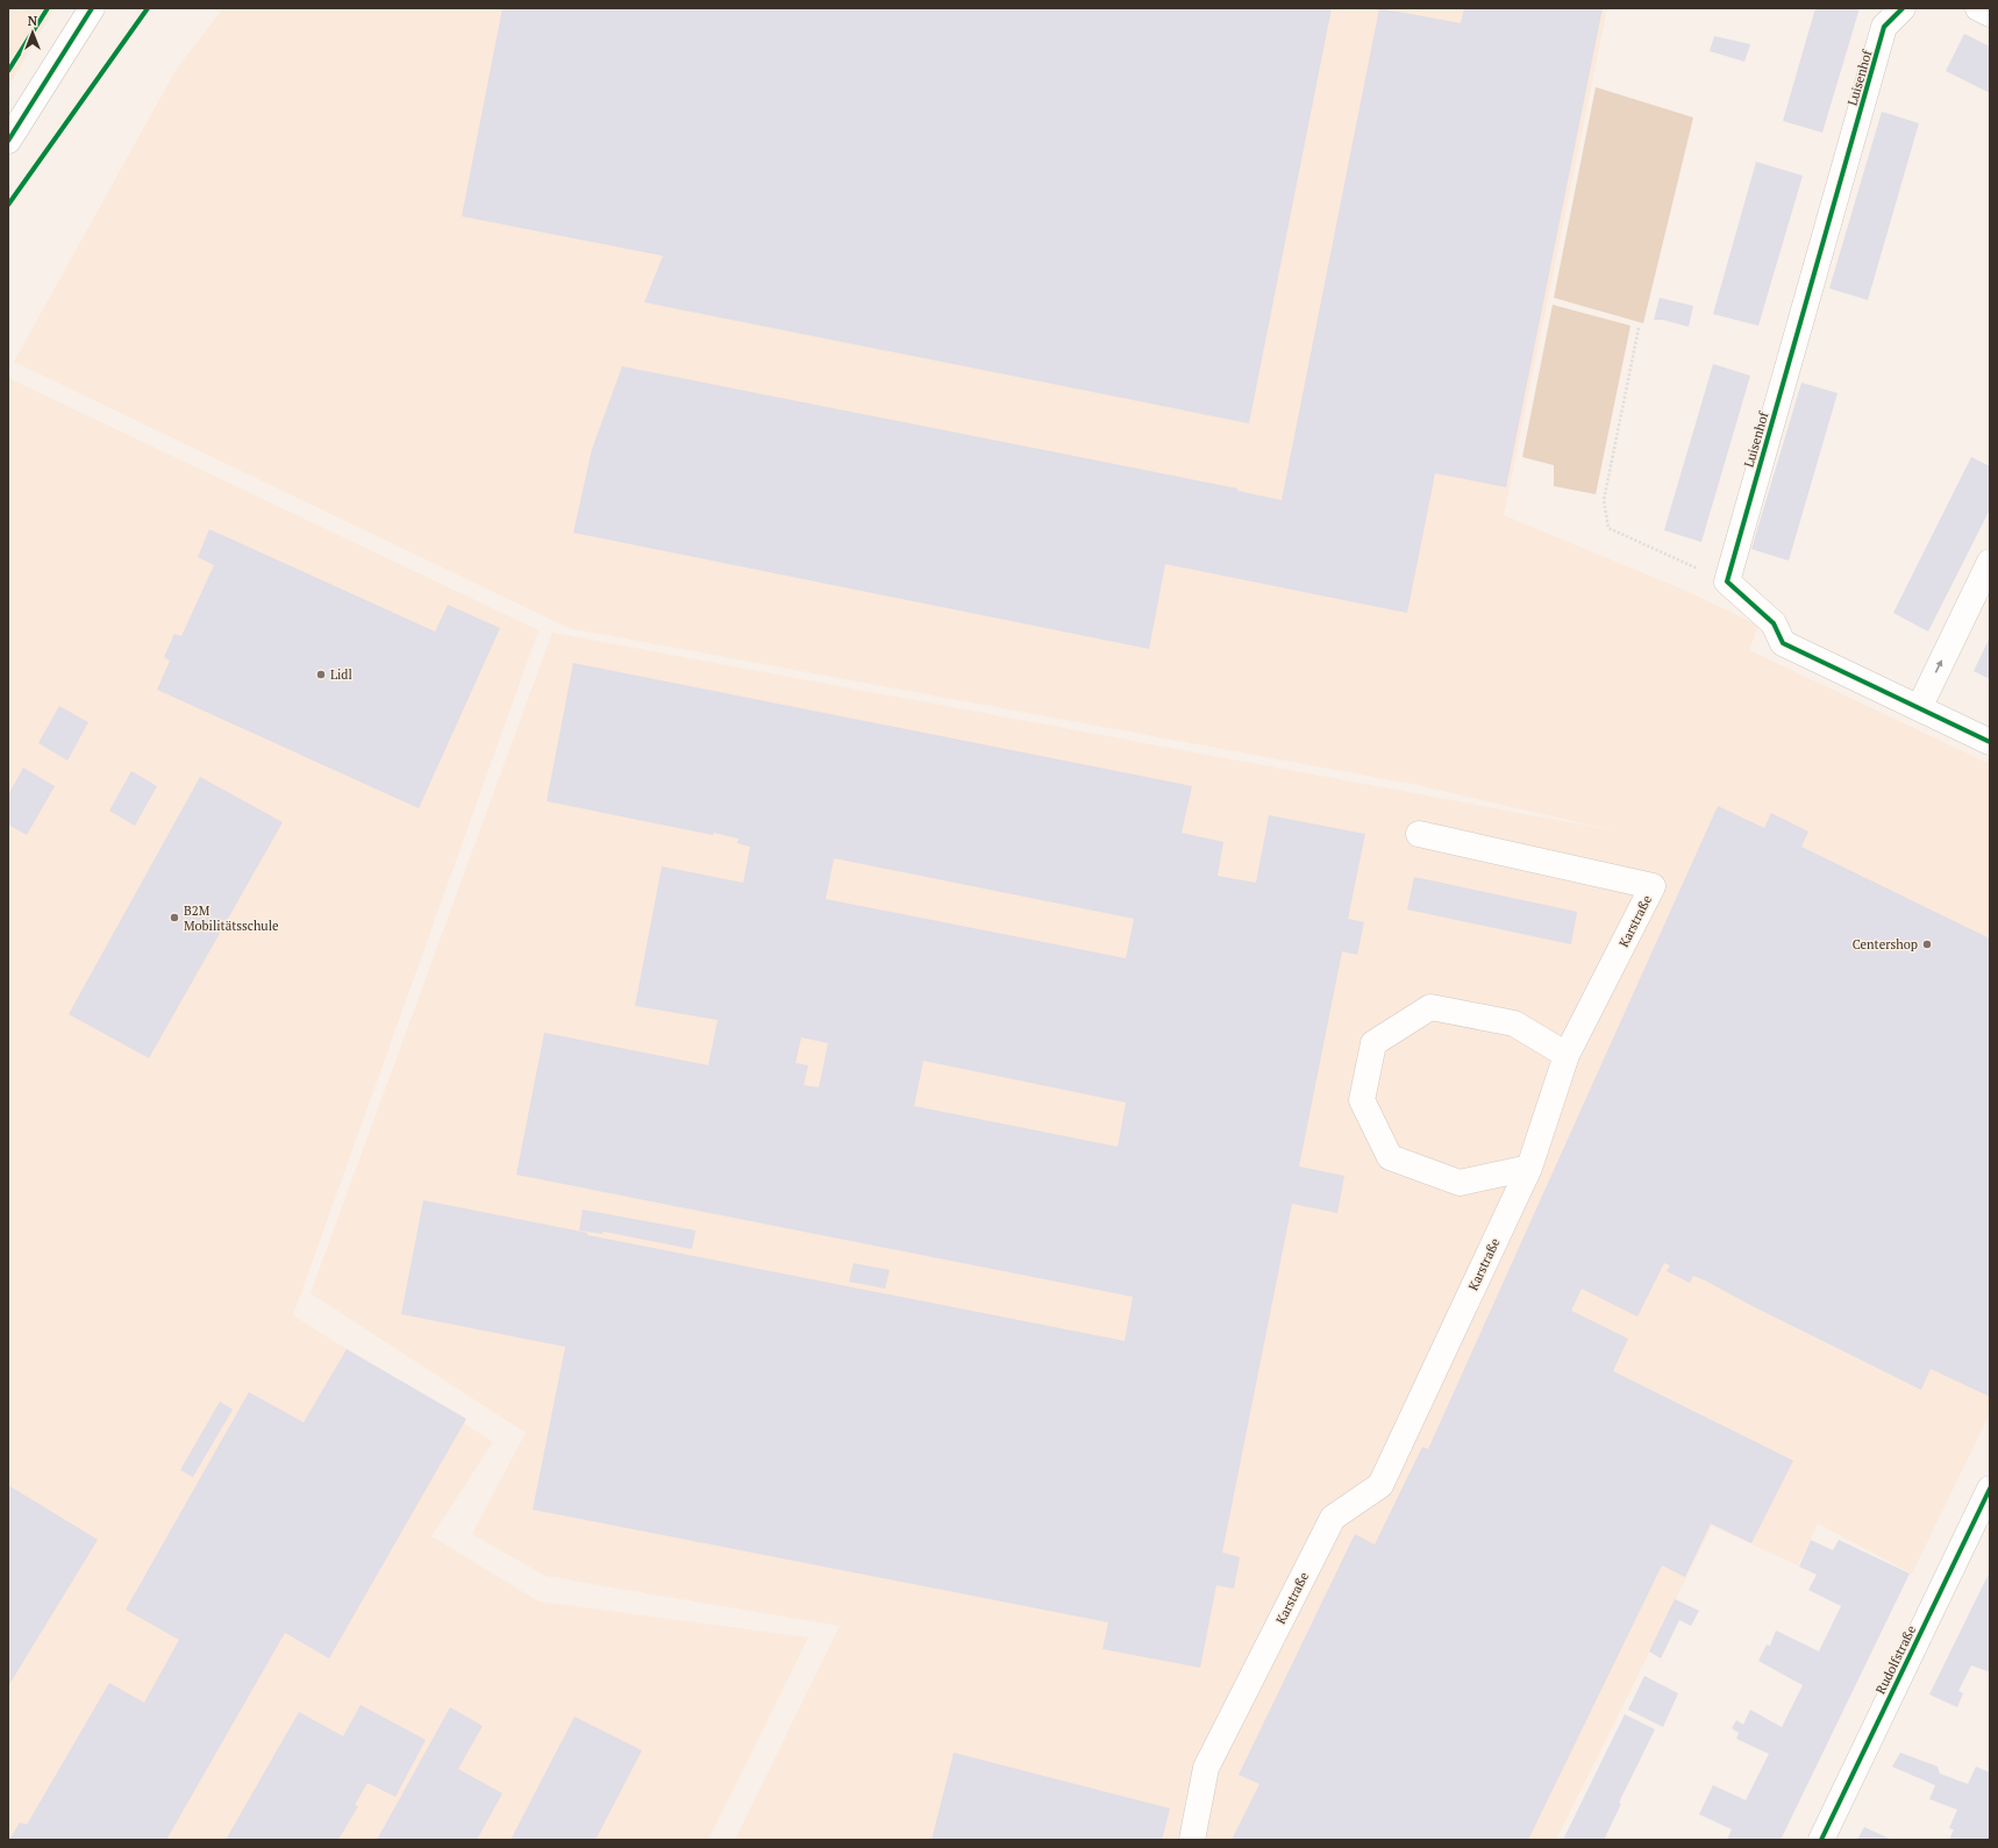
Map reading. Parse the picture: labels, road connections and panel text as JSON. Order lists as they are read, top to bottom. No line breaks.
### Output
{"streets":{"street":["Luisenhof","Karstraße","Rudolfstraße"]},"places":["Lidl","B2M Mobilitätsschule","Centershop"],"north":"top"}
